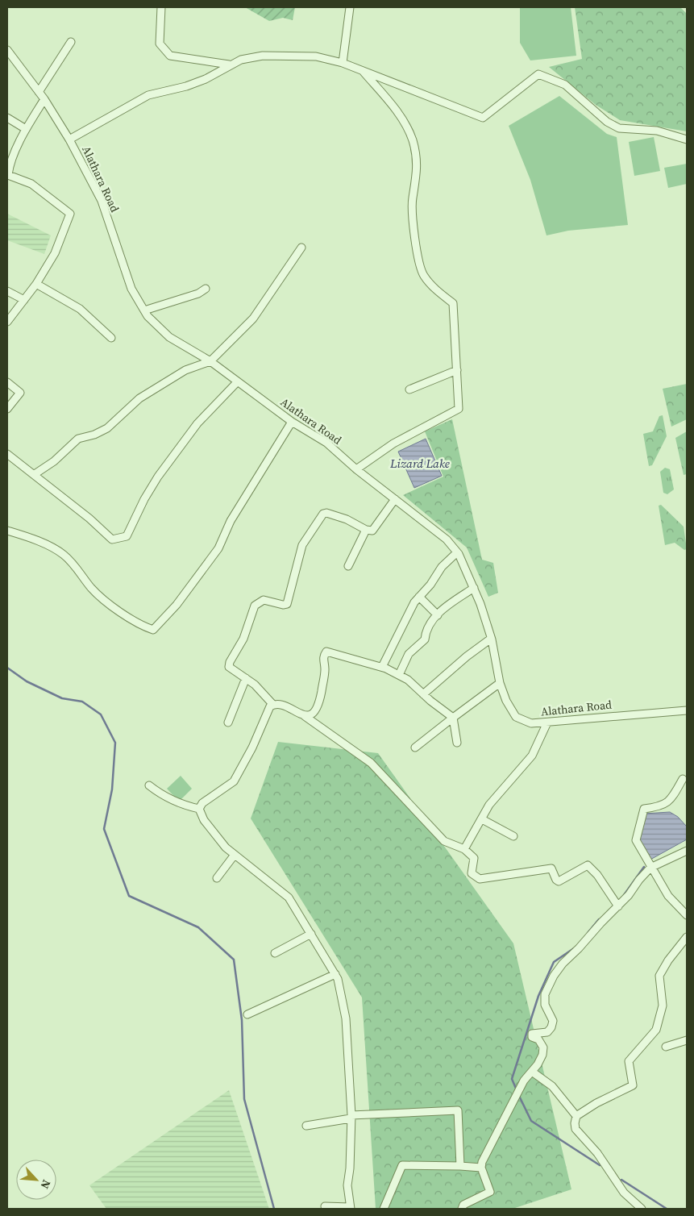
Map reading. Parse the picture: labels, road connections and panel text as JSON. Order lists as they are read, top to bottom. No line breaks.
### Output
{"streets":{"street":["Alathara Road"]},"water":["Lizard Lake"],"north":"bottom right"}
